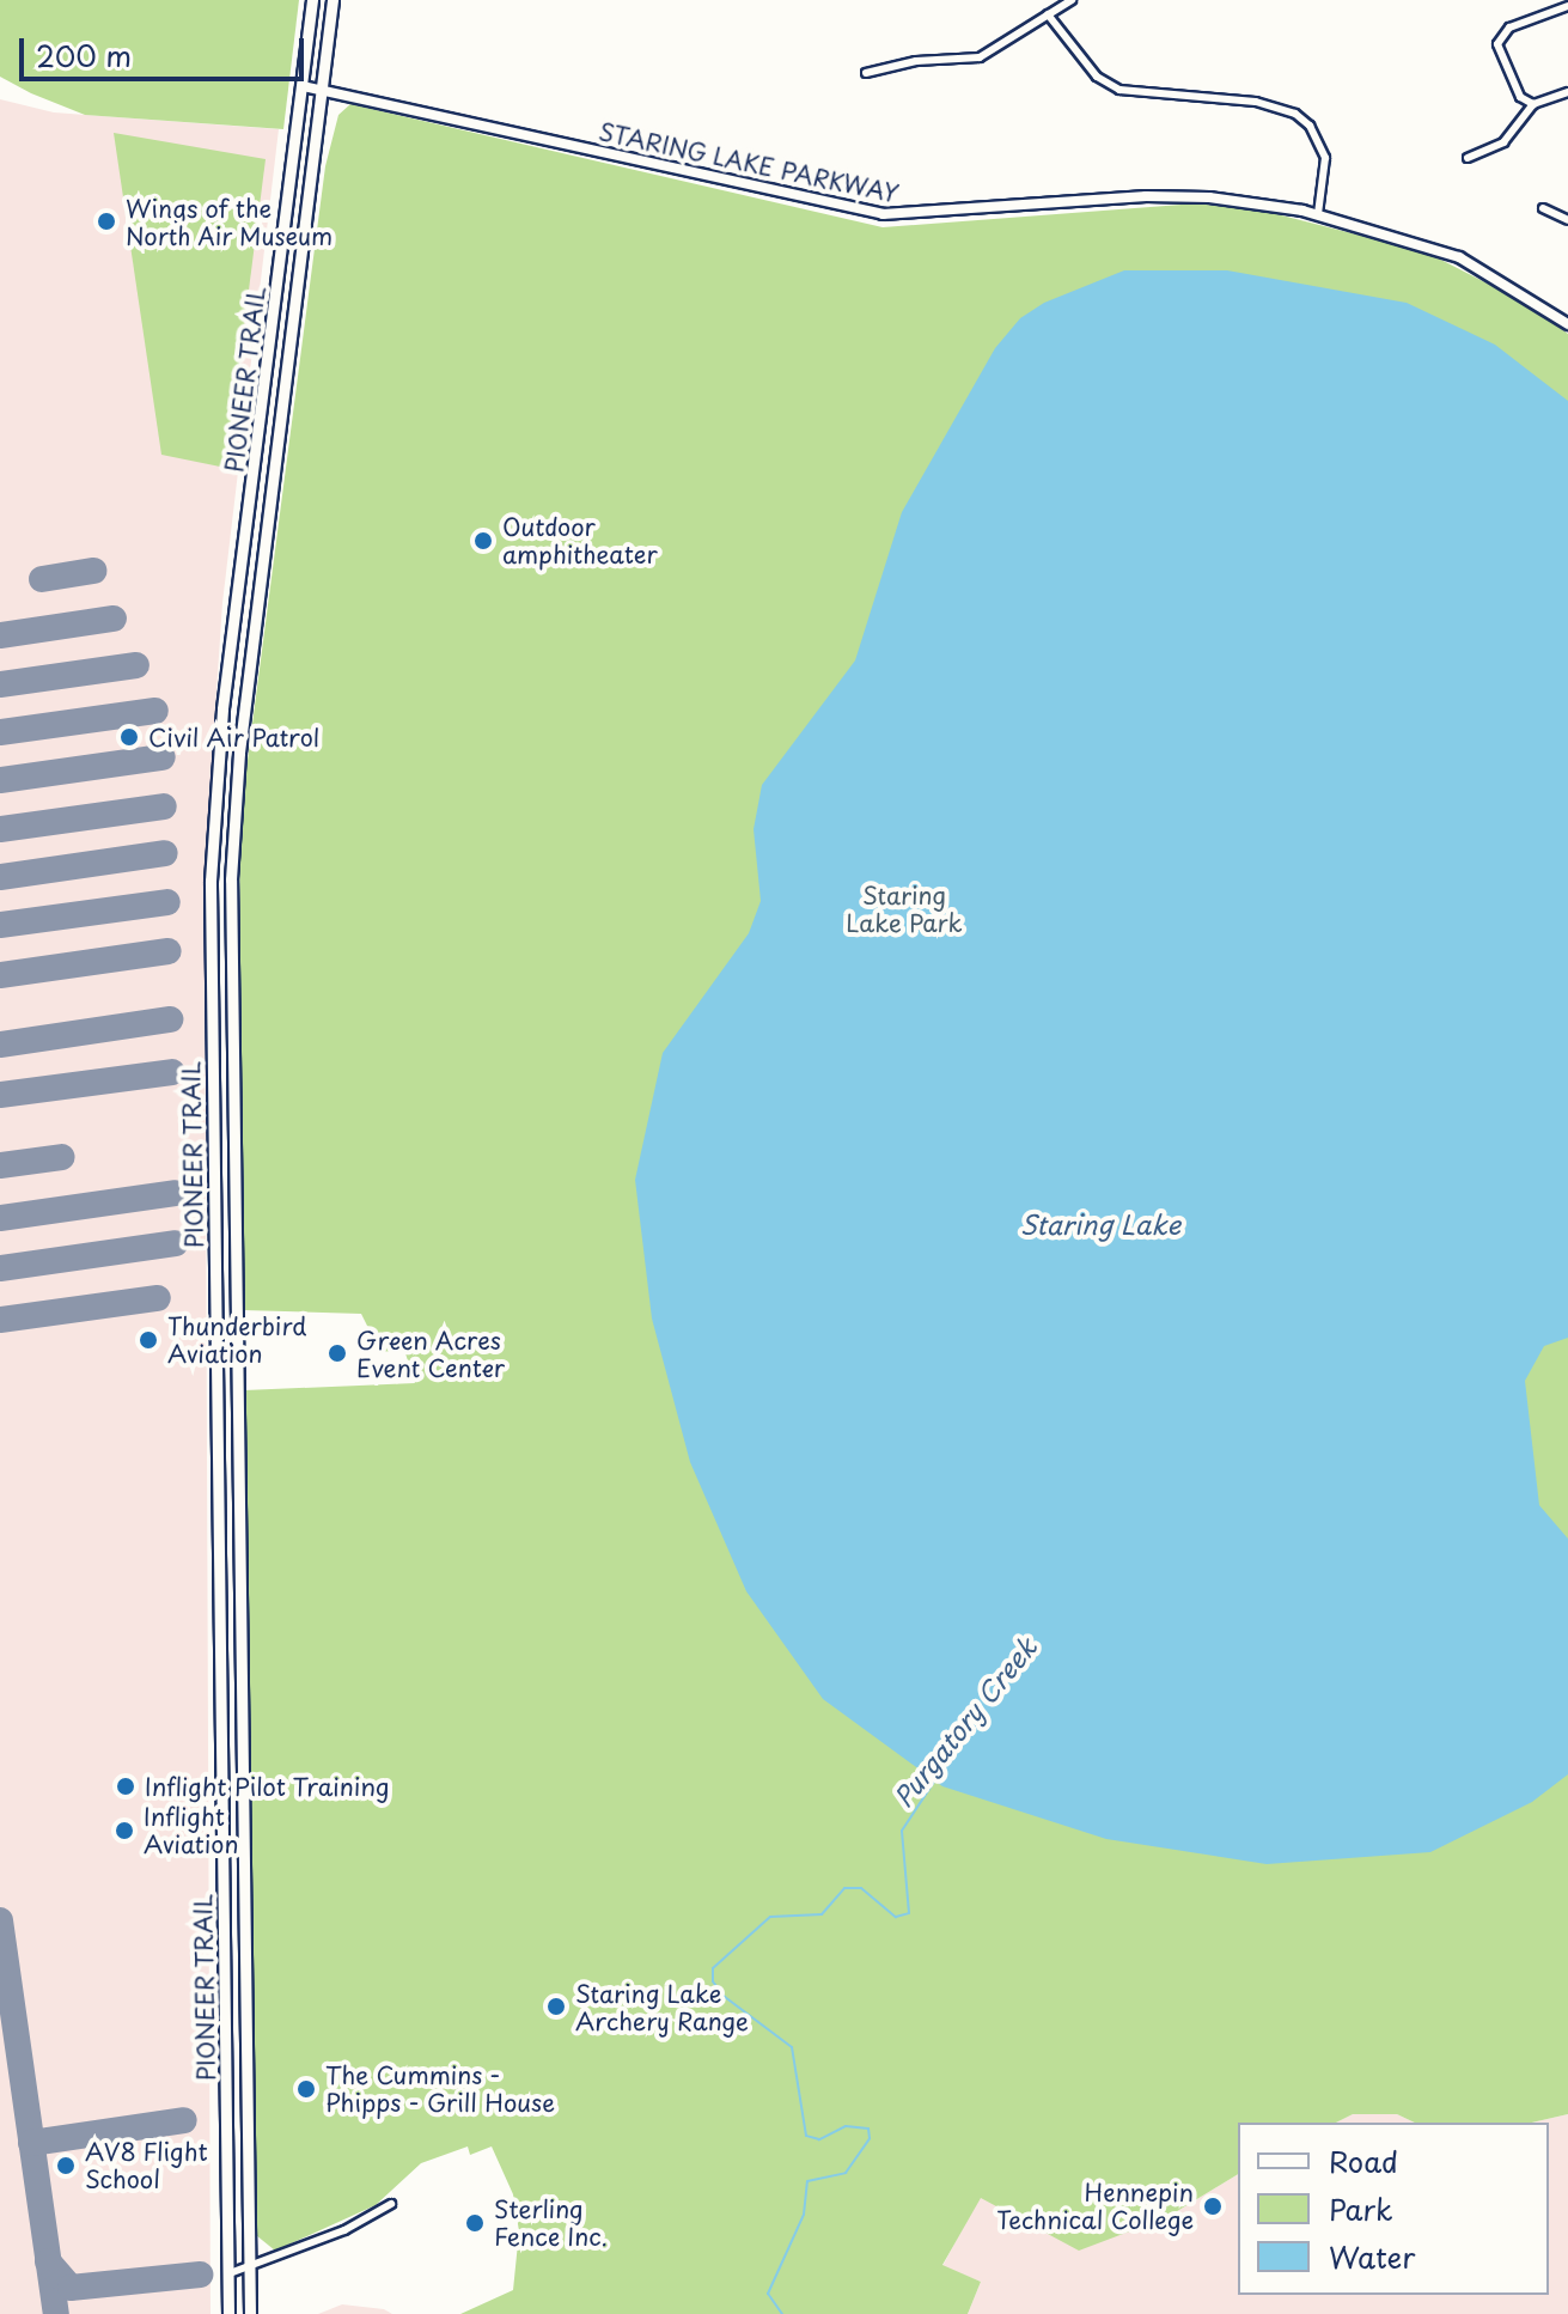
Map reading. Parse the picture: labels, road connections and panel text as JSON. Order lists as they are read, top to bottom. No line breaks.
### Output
{"streets":{"main road":["PIONEER TRAIL"],"street":["STARING LAKE PARKWAY"]},"crossings":[["STARING LAKE PARKWAY","PIONEER TRAIL"]],"water":["Staring Lake","Purgatory Creek"],"parks":["Staring Lake Park"],"places":["Wings of the North Air Museum","Outdoor amphitheater","Civil Air Patrol","Thunderbird Aviation","Green Acres Event Center","Inflight Pilot Training","Inflight Aviation","Staring Lake Archery Range","The Cummins - Phipps - Grill House","AV8 Flight School","Hennepin Technical College","Sterling Fence Inc."],"legend":["Road","Park","Water"],"scale_bar":"200 m"}
